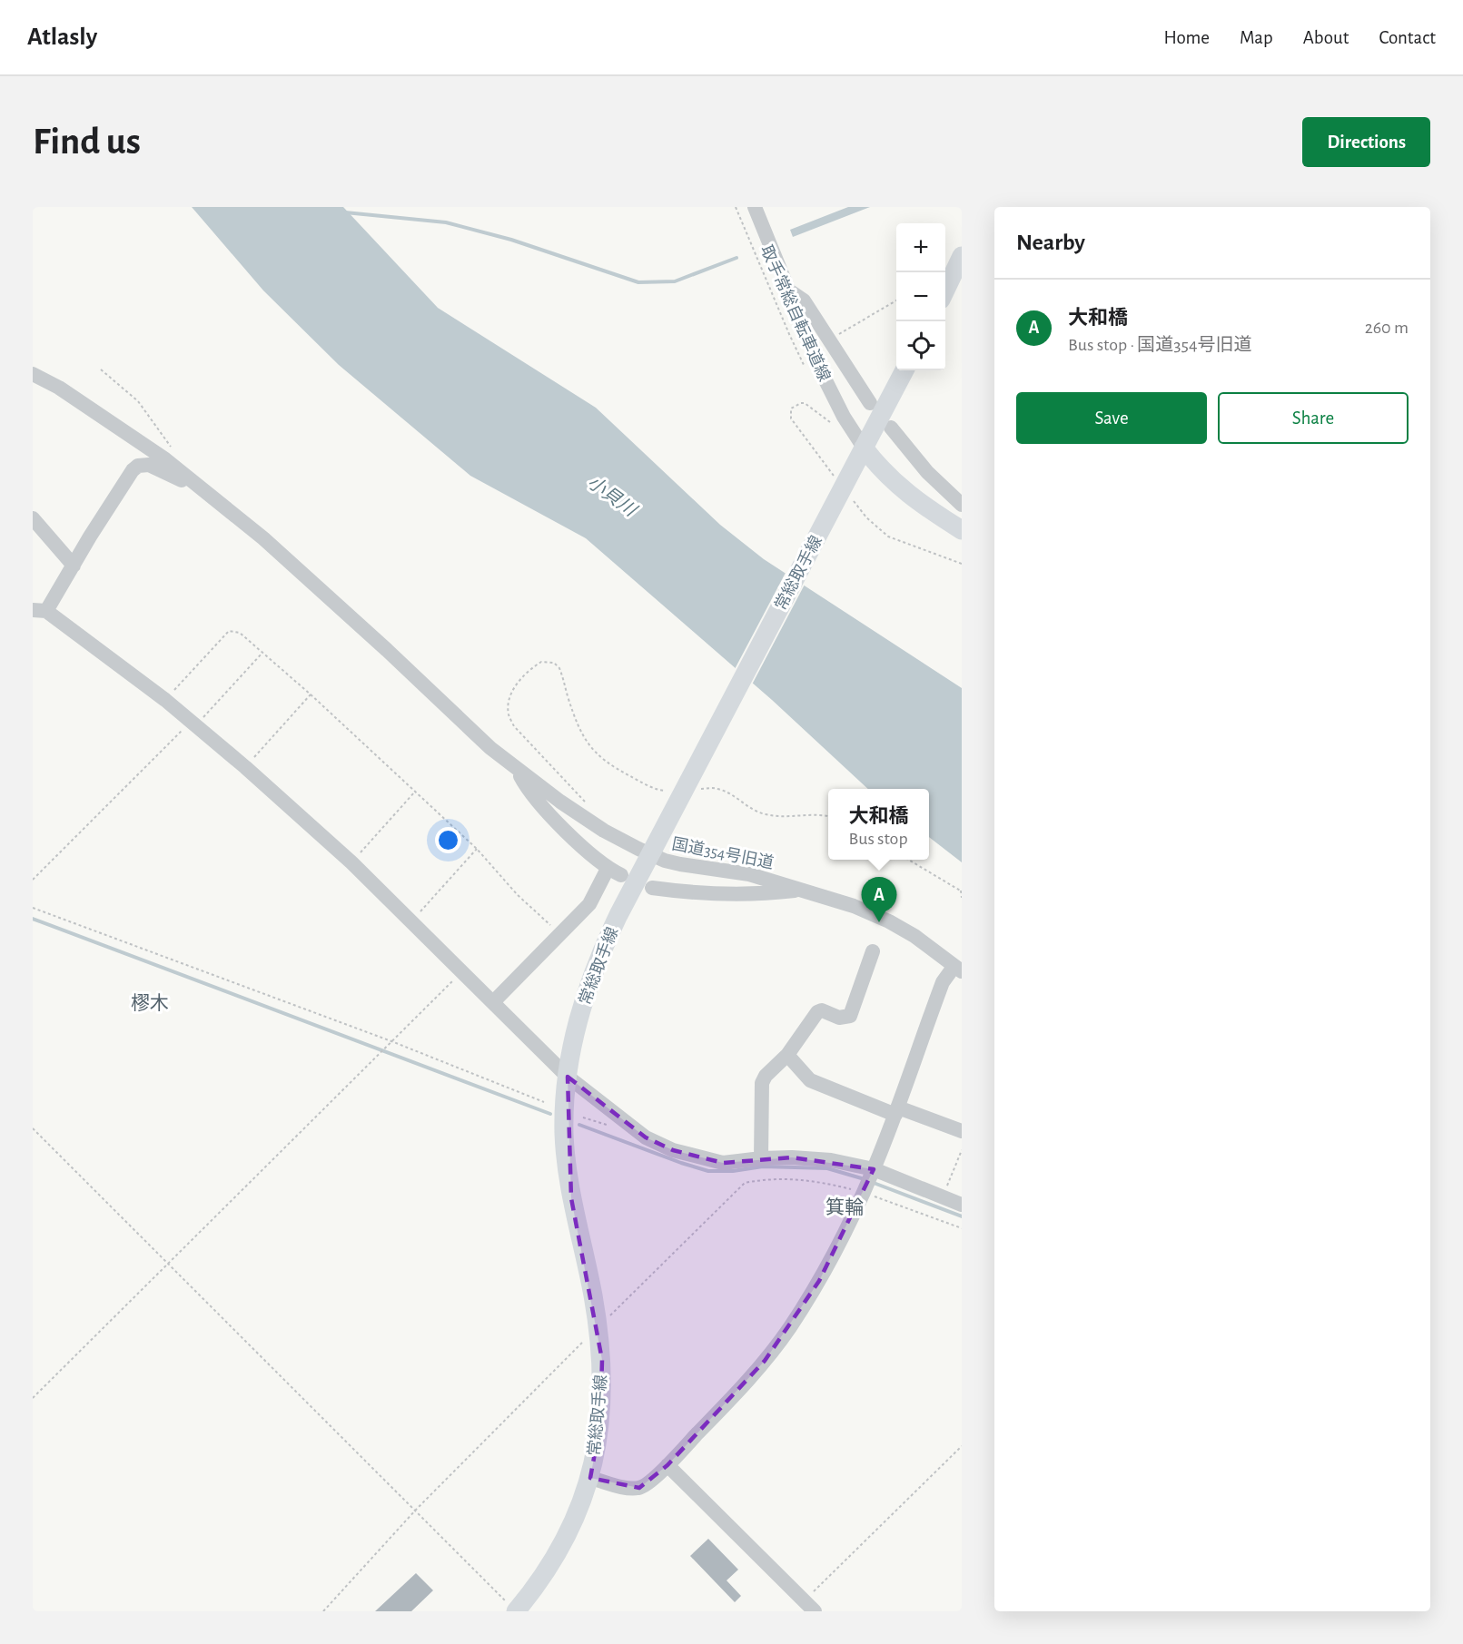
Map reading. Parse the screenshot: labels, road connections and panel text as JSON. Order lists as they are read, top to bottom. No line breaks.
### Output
{"streets":{"main road":["常総取手線"],"street":["国道354号旧道"],"path":["取手常総自転車道線"]},"crossings":[["常総取手線","国道354号旧道"]],"districts":["樛木","箕輪"],"water":["小貝川"],"page":{"header":"Atlasly","nav":["Home","Map","About","Contact"],"buttons":["Directions",["Save","Share"]],"title":"Find us","heading":"Nearby","map_buttons":["+","−"],"list":[{"mark":"A","name":"大和橋","note":"Bus stop · 国道354号旧道","value":"260 m"}],"popup":["大和橋","Bus stop"],"pins":"A"}}
